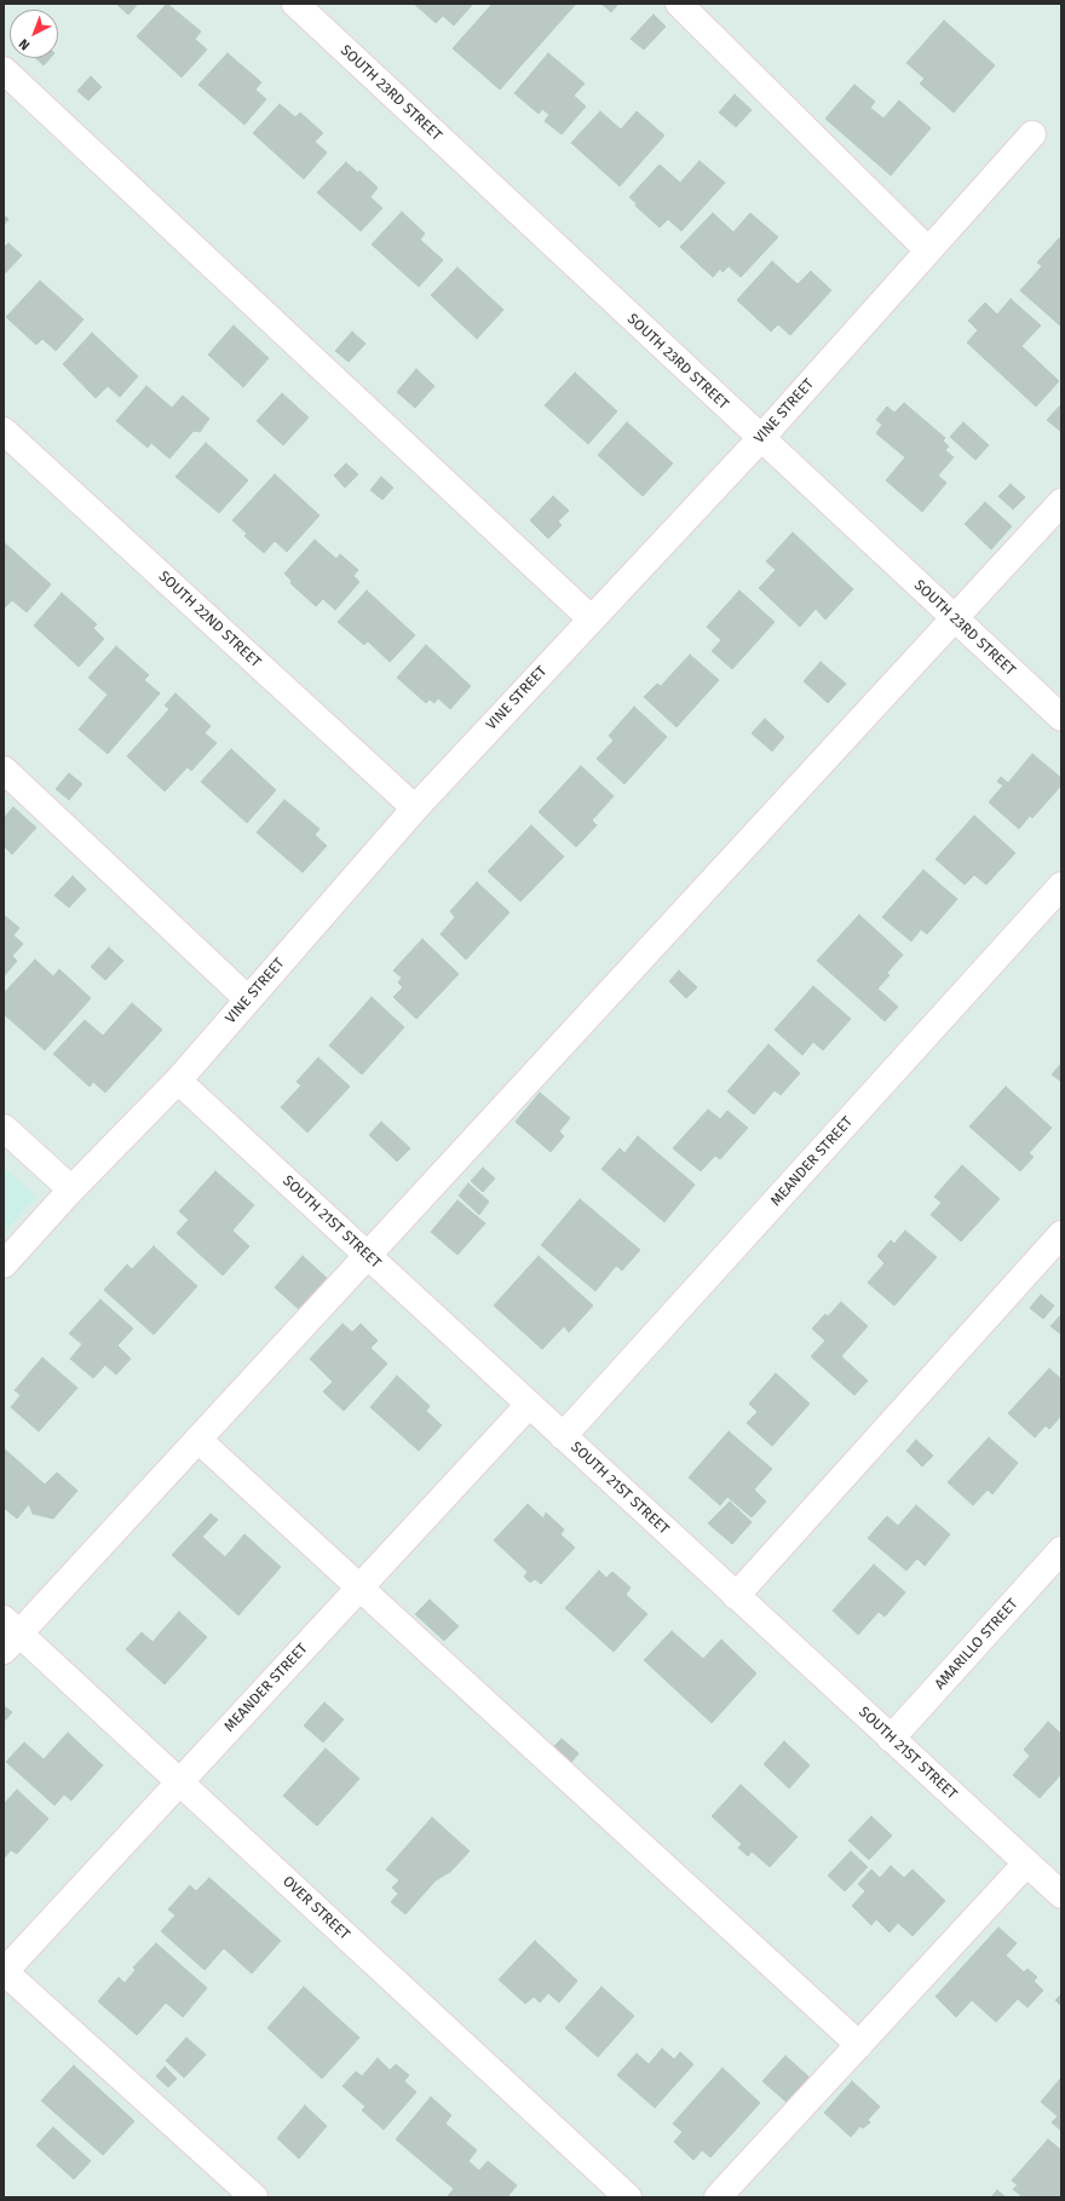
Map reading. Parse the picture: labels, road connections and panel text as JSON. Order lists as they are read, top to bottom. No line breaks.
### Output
{"streets":{"street":["SOUTH 23RD STREET","VINE STREET","SOUTH 22ND STREET","MEANDER STREET","SOUTH 21ST STREET","AMARILLO STREET","OVER STREET"]},"crossings":[["SOUTH 23RD STREET","VINE STREET"],["VINE STREET","SOUTH 22ND STREET"],["VINE STREET","SOUTH 21ST STREET"],["MEANDER STREET","SOUTH 21ST STREET"],["MEANDER STREET","OVER STREET"],["SOUTH 21ST STREET","AMARILLO STREET"]],"north":"bottom left"}
